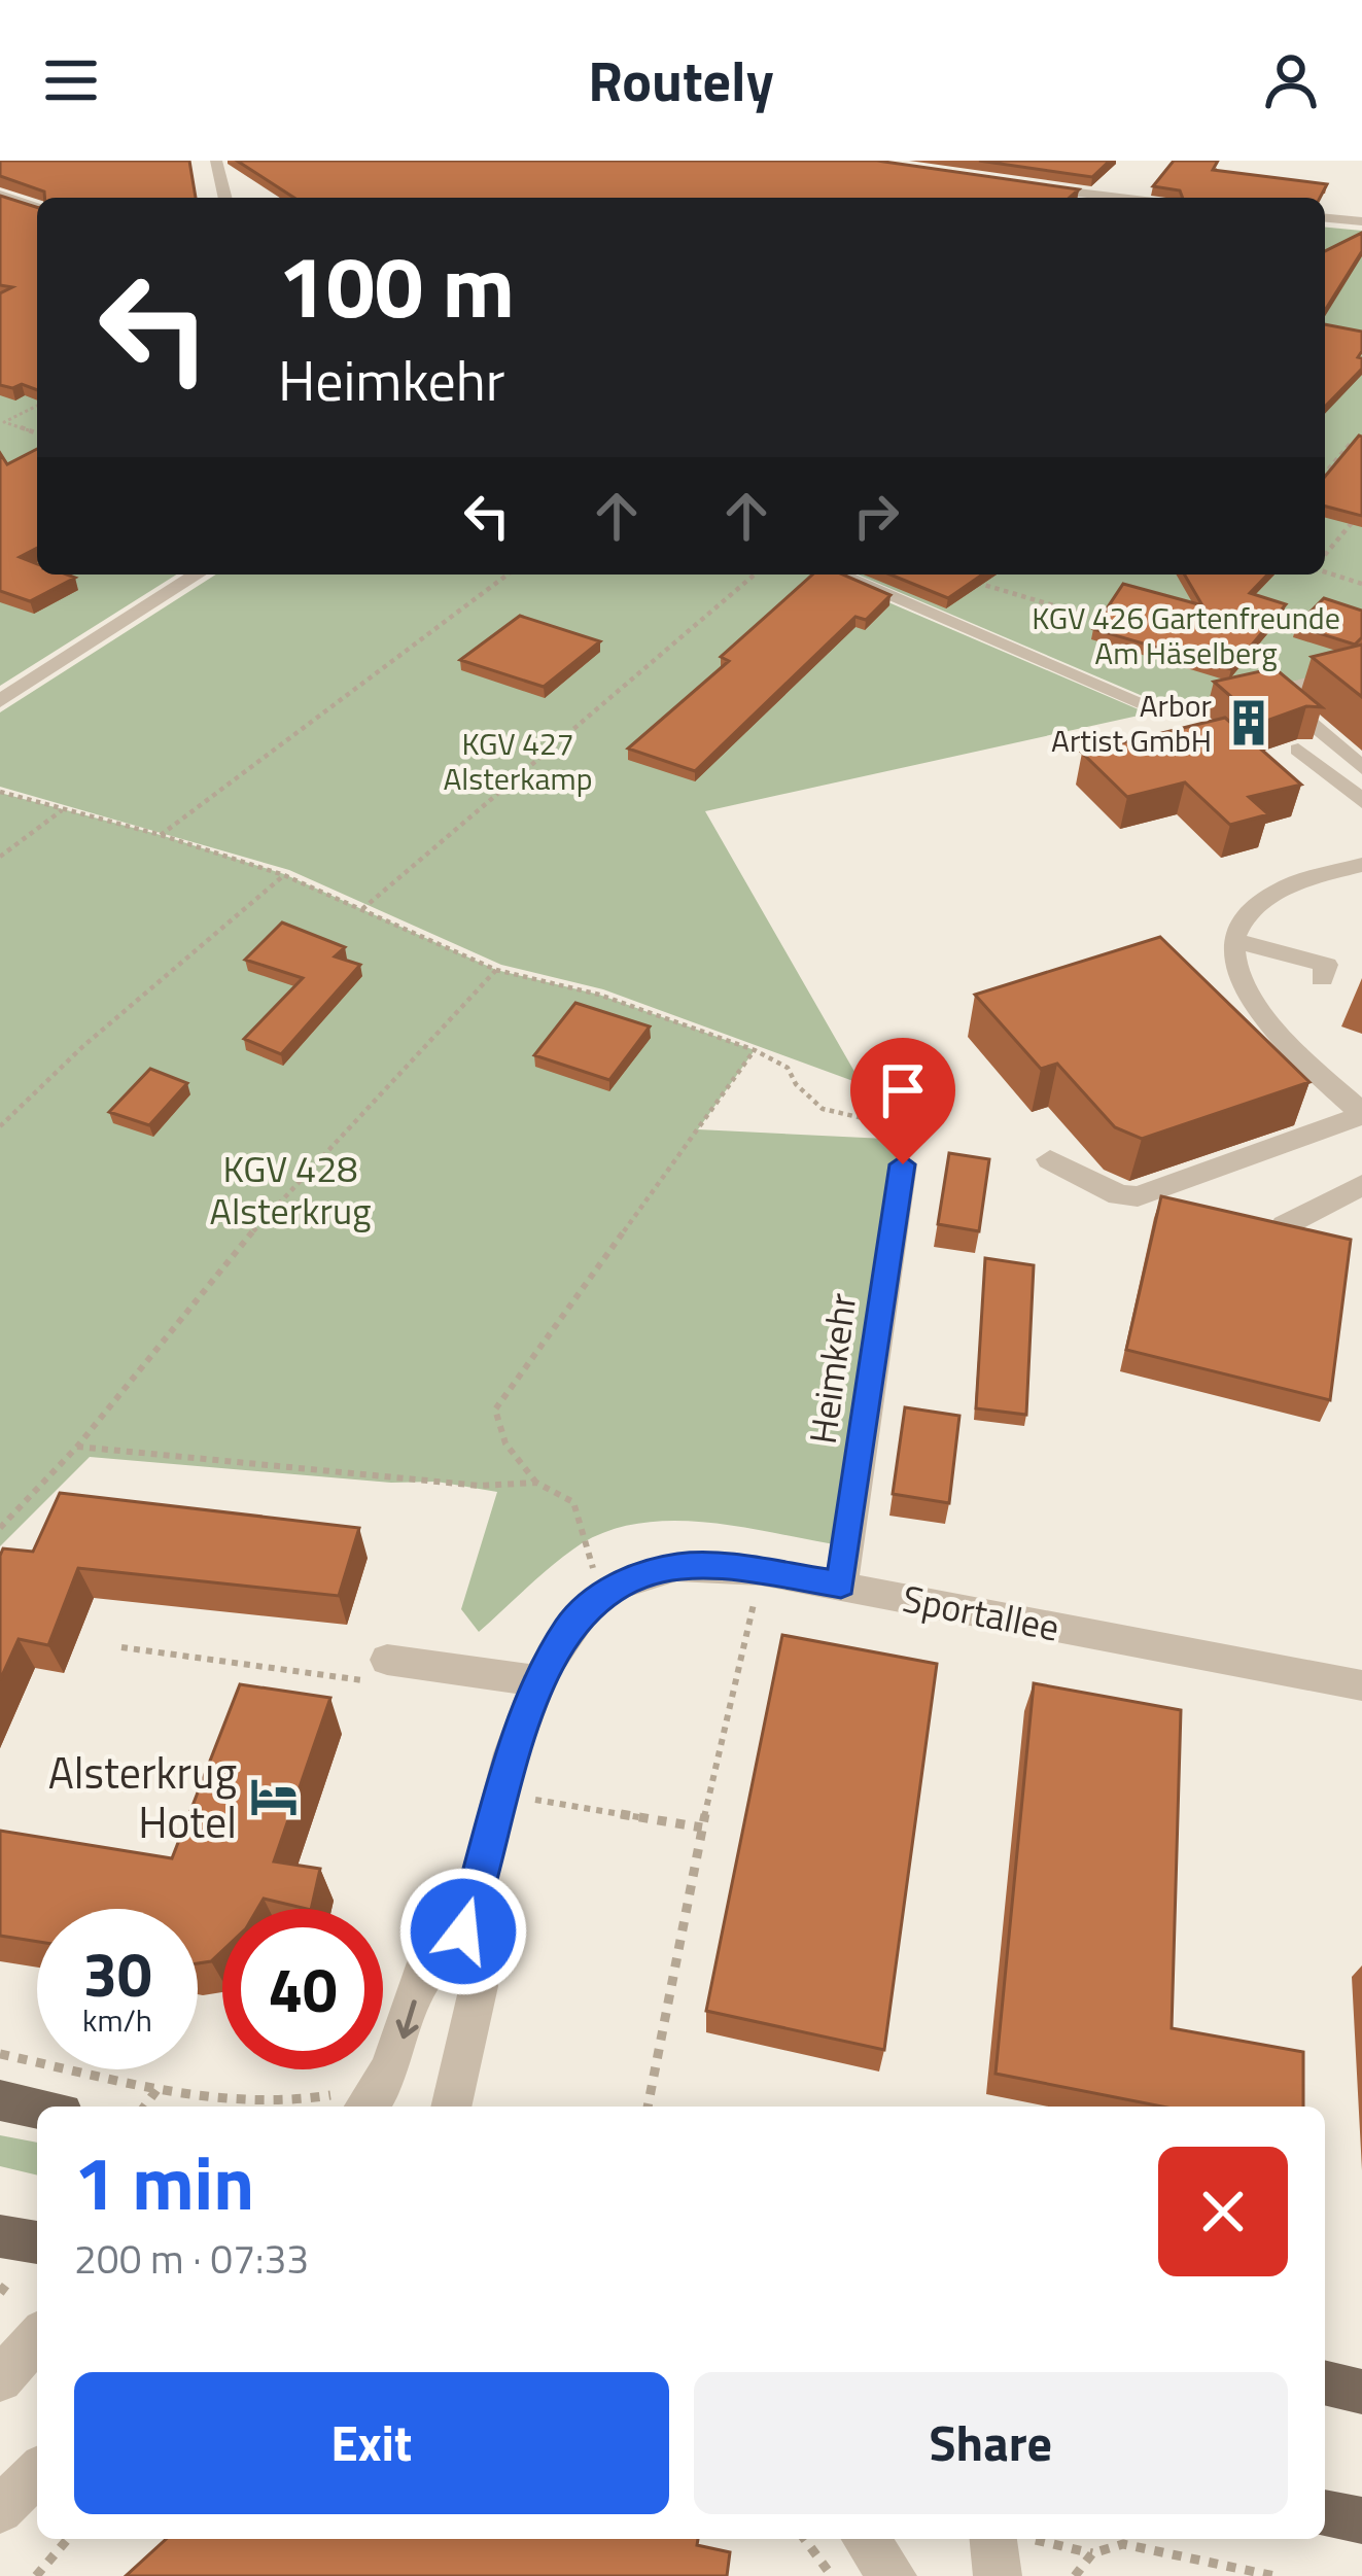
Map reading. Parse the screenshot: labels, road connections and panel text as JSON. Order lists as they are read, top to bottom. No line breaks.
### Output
{"streets":{"street":["Heimkehr","Sportallee"]},"crossings":[["Heimkehr","Sportallee"]],"parks":["KGV 426 Gartenfreunde Am Häselberg","KGV 427 Alsterkamp","KGV 428 Alsterkrug"],"places":{"building":["Arbor Artist GmbH"],"hotel":["Alsterkrug Hotel"]},"page":{"header":"Routely","turn":["100 m","Heimkehr"],"speed":"30 km/h","limit":"40","heading":["1 min","200 m · 07:33"],"buttons":["Exit","Share"]}}
